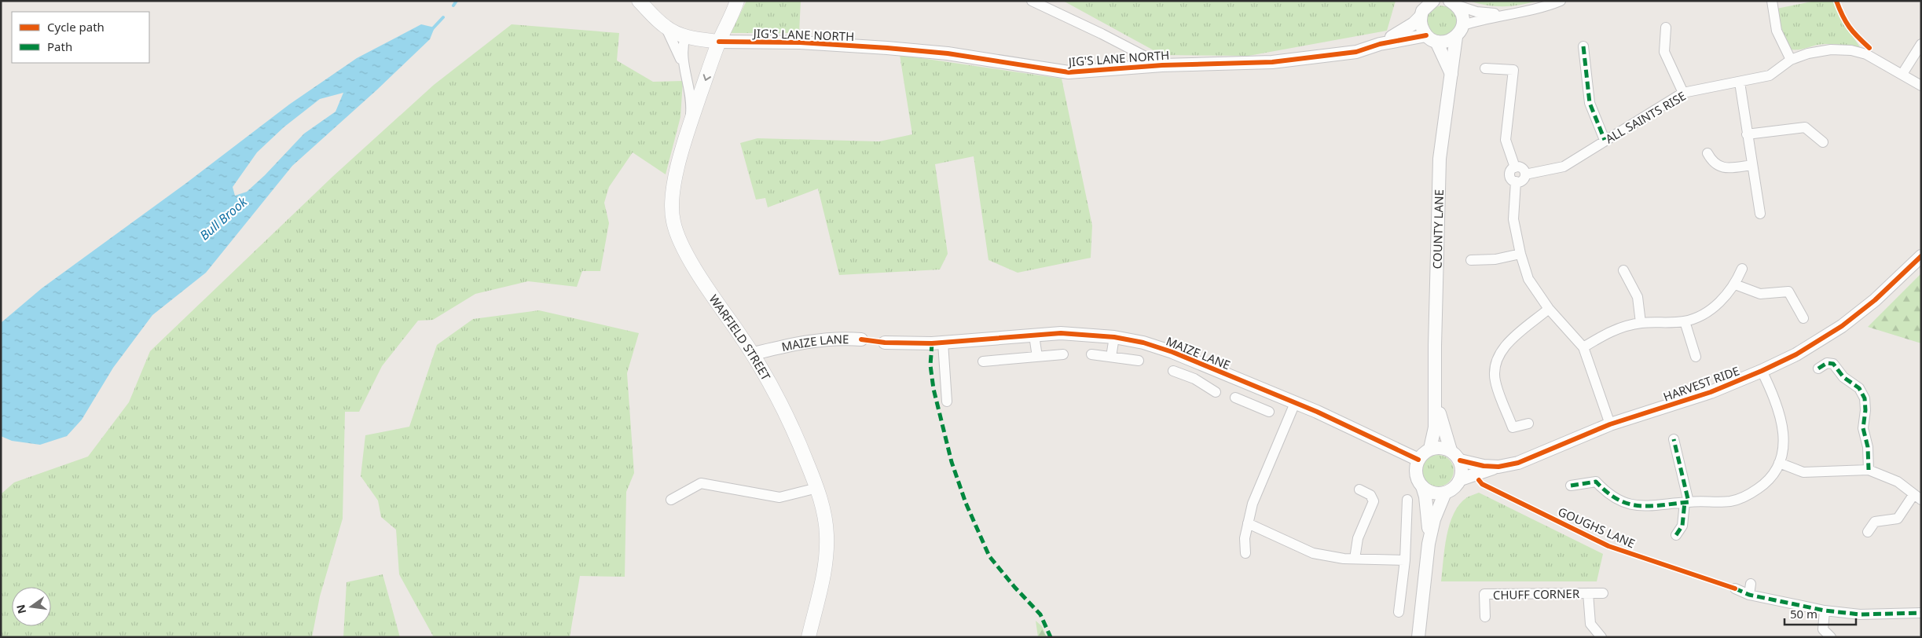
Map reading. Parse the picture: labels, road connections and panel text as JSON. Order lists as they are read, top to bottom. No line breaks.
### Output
{"streets":{"main road":["WARFIELD STREET"],"street":["JIG'S LANE NORTH","ALL SAINTS RISE","COUNTY LANE","MAIZE LANE","HARVEST RIDE","CHUFF CORNER"],"cycle path":["GOUGHS LANE"]},"crossings":[["JIG'S LANE NORTH","COUNTY LANE"],["JIG'S LANE NORTH","WARFIELD STREET"],["COUNTY LANE","MAIZE LANE"],["COUNTY LANE","HARVEST RIDE"],["WARFIELD STREET","MAIZE LANE"],["MAIZE LANE","HARVEST RIDE"]],"water":["Bull Brook"],"legend":["Cycle path","Path"],"scale_bar":"50 m","north":"left"}
